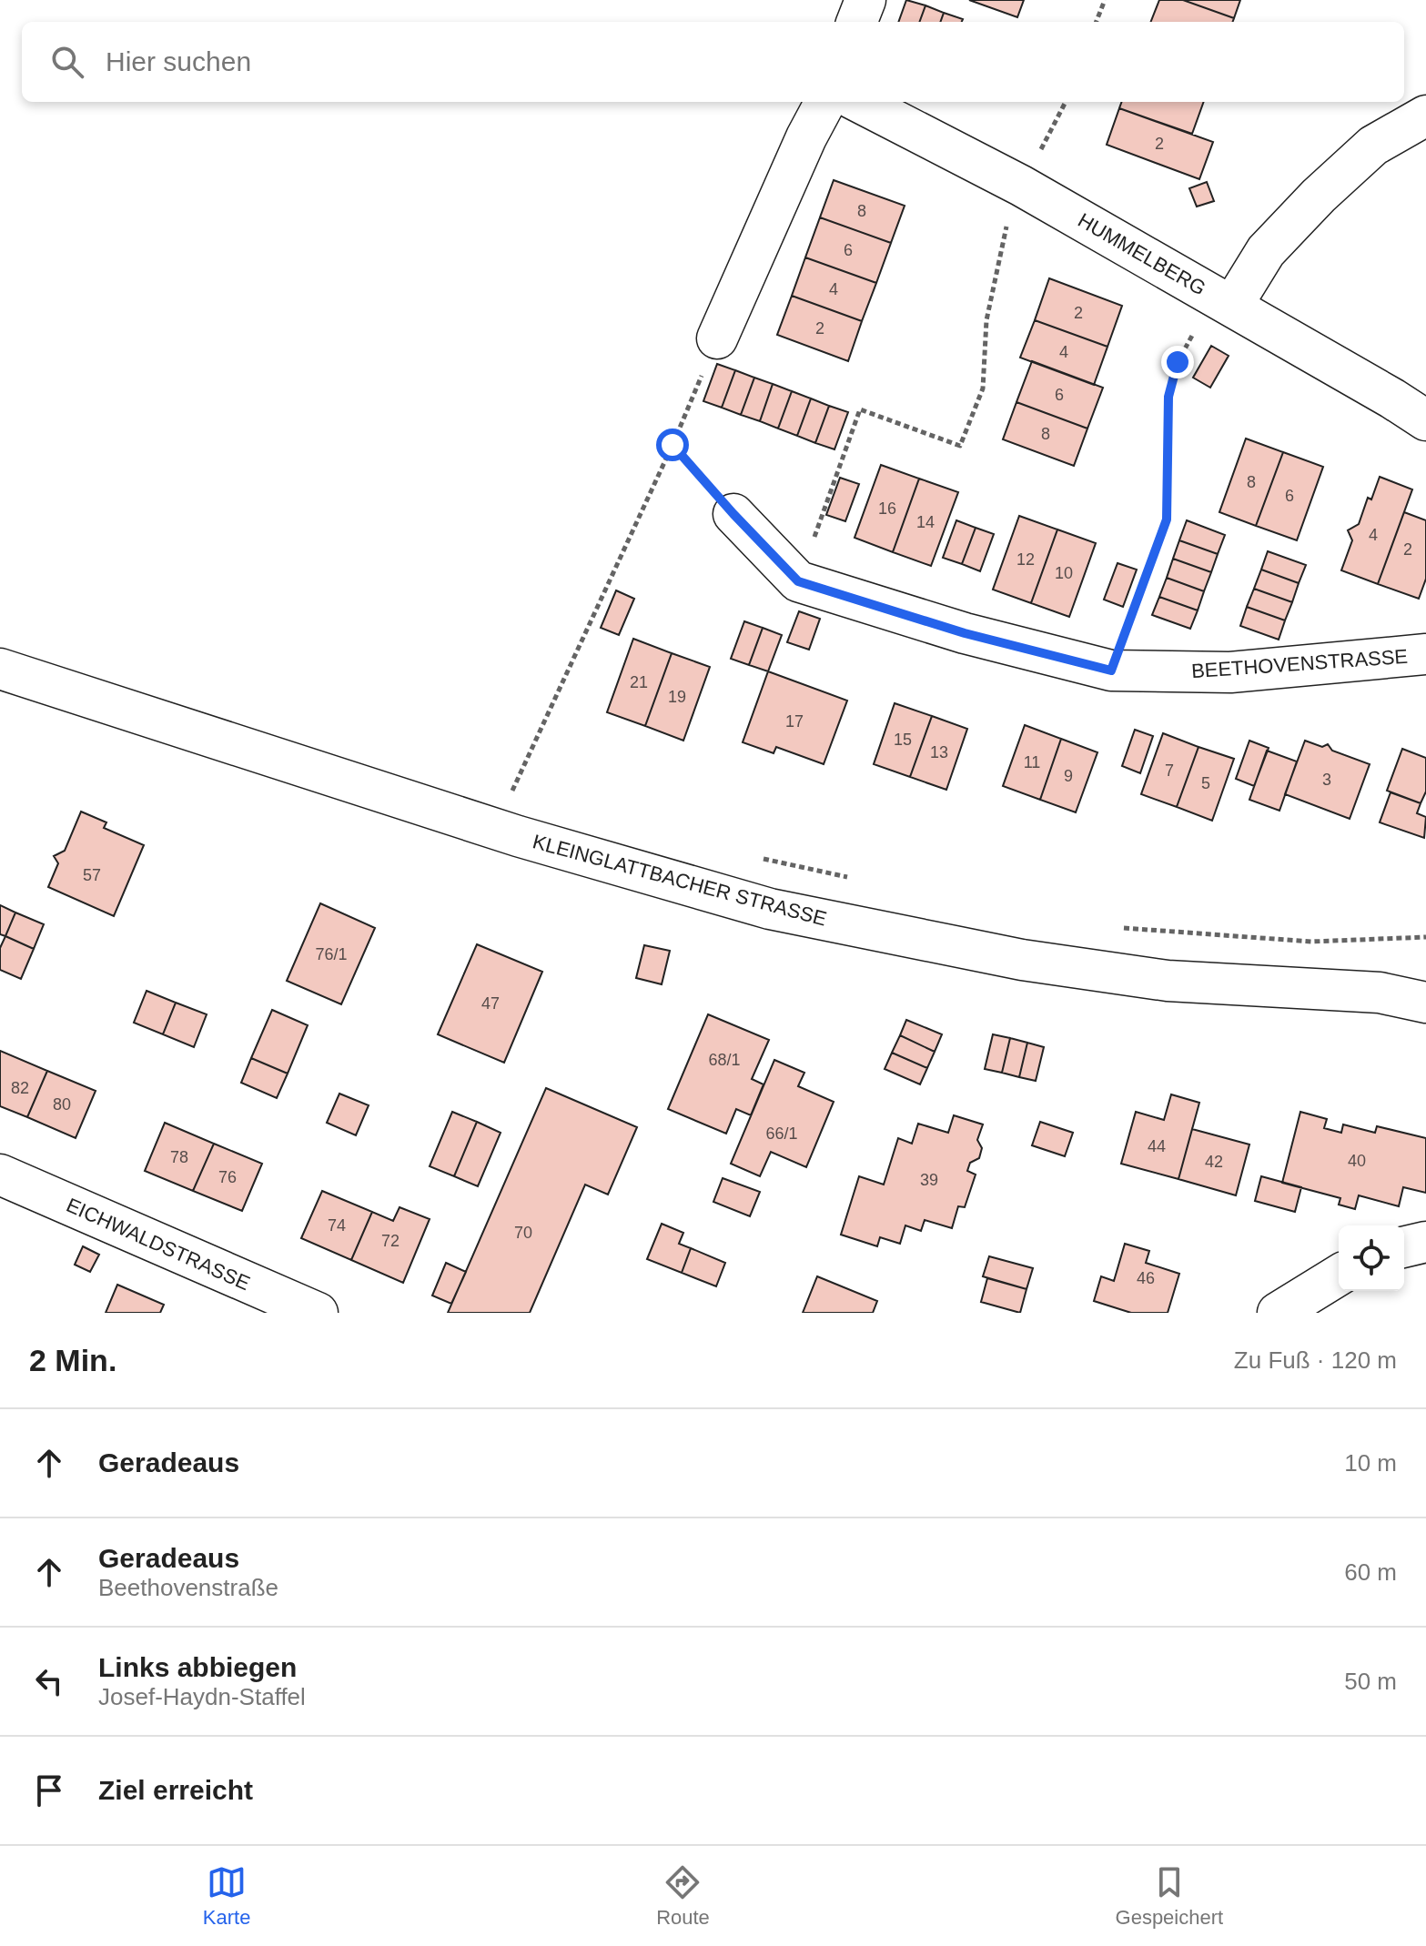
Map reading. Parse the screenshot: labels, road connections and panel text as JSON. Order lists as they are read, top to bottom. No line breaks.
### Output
{"streets":{"street":["HUMMELBERG","BEETHOVENSTRASSE","KLEINGLATTBACHER STRASSE","EICHWALDSTRASSE"]},"house_numbers":["2","8","6","4","2","2","4","6","8","8","6","16","14","4","2","12","10","21","19","17","15","13","11","7","9","3","5","57","76/1","47","68/1","82","80","66/1","44","78","40","42","76","39","74","70","72","46"],"page":{"search":"Hier suchen","heading":["2 Min.","Zu Fuß · 120 m"],"list":[["Geradeaus","10 m"],["Geradeaus","Beethovenstraße","60 m"],["Links abbiegen","Josef-Haydn-Staffel","50 m"],"Ziel erreicht"],"nav":["Karte","Route","Gespeichert"]}}
